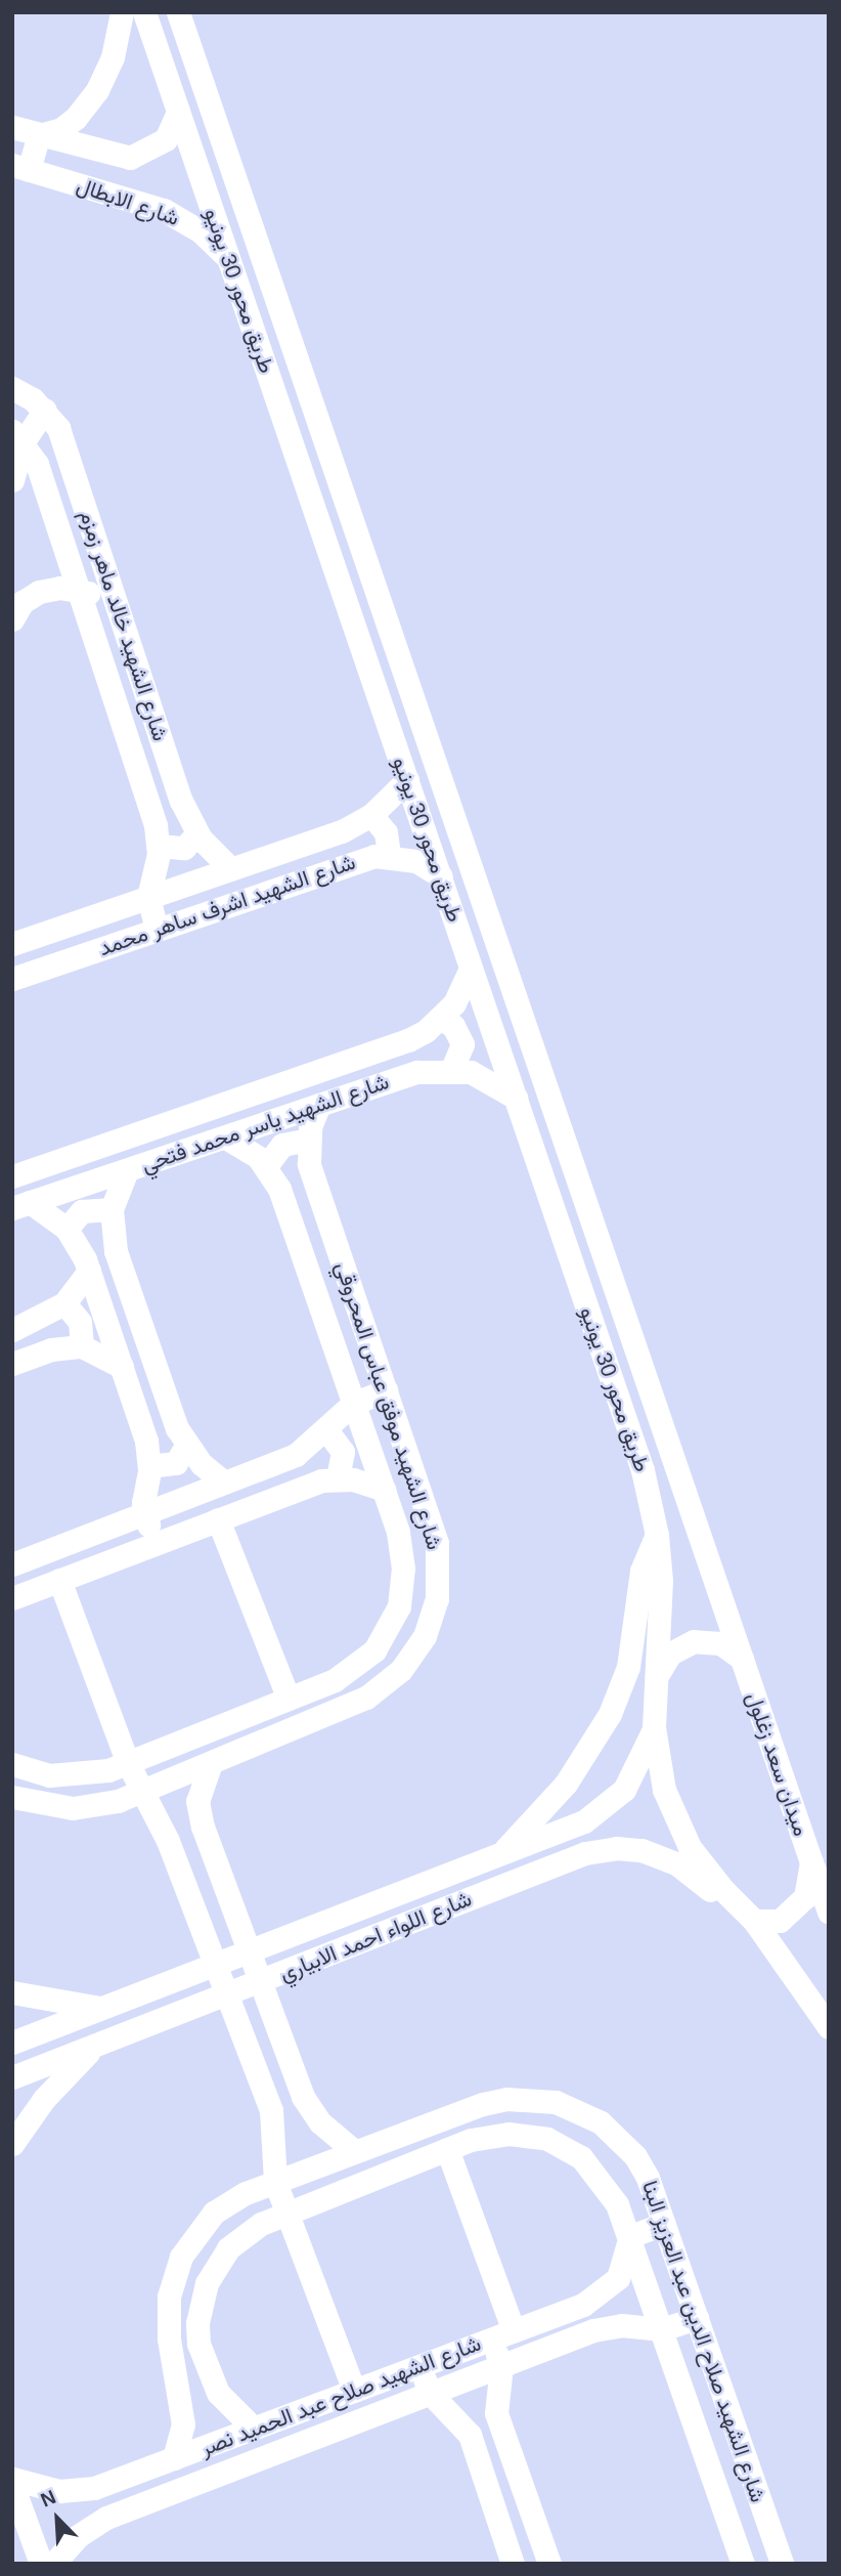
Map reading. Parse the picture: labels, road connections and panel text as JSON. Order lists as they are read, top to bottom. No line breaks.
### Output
{"streets":{"street":["شارع الابطال","طريق محور 30 يونيو","شارع الشهيد خالد ماهر زمزم","شارع الشهيد اشرف ساهر محمد","شارع الشهيد ياسر محمد فتحي","شارع الشهيد موفق عباس المحروقي","ميدان سعد زغلول","شارع اللواء احمد الابياري","شارع الشهيد صلاح الدين عبد العزيز البنا","شارع الشهيد صلاح عبد الحميد نصر"]},"crossings":[["شارع الابطال","طريق محور 30 يونيو"],["طريق محور 30 يونيو","شارع الشهيد اشرف ساهر محمد"],["طريق محور 30 يونيو","شارع الشهيد ياسر محمد فتحي"],["طريق محور 30 يونيو","ميدان سعد زغلول"],["شارع الشهيد خالد ماهر زمزم","شارع الشهيد اشرف ساهر محمد"],["شارع الشهيد ياسر محمد فتحي","شارع الشهيد موفق عباس المحروقي"],["شارع الشهيد صلاح الدين عبد العزيز البنا","شارع الشهيد صلاح عبد الحميد نصر"]],"north":"top left"}
